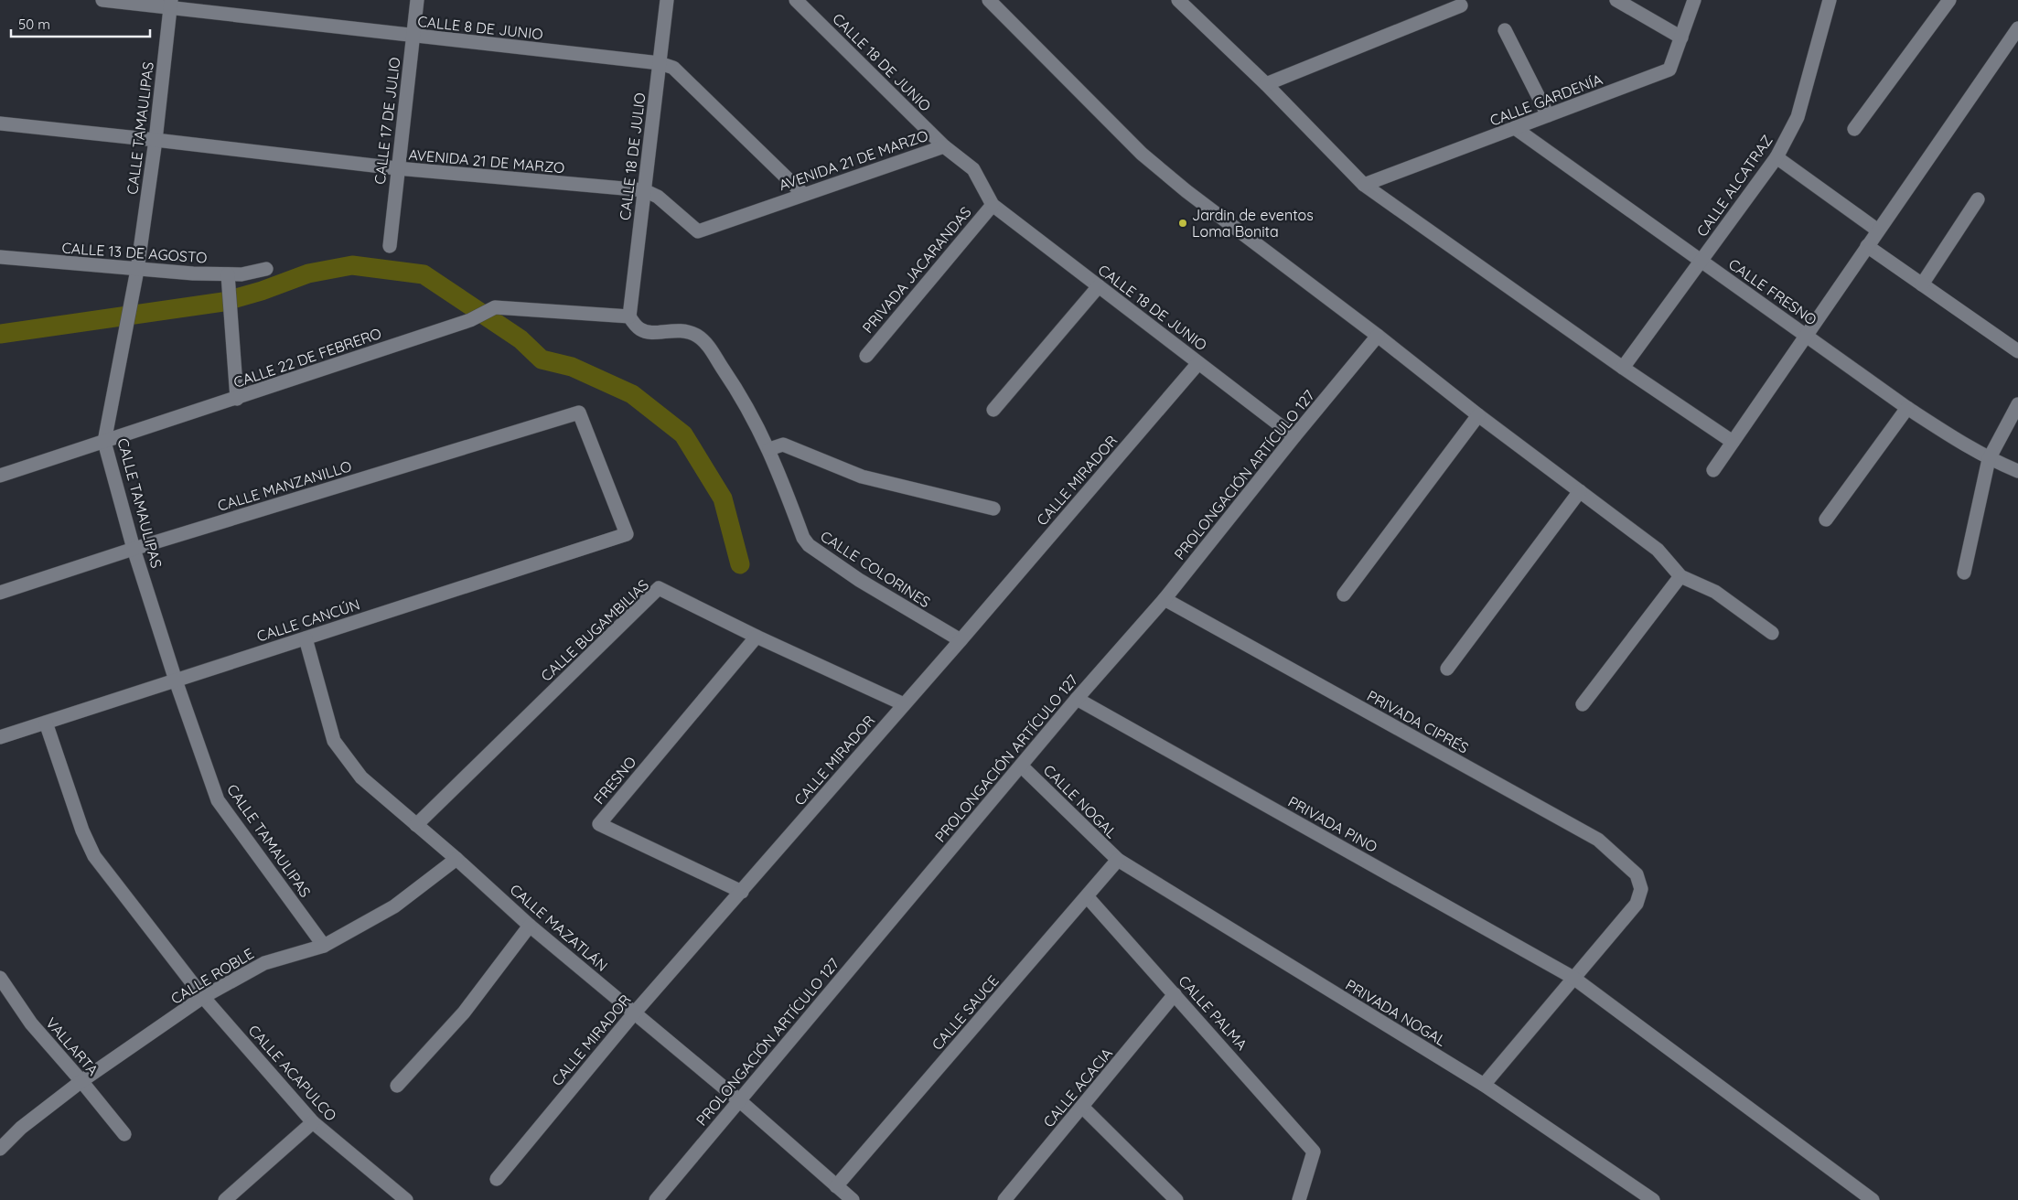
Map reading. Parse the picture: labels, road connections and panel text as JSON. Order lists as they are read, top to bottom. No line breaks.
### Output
{"streets":{"street":["CALLE 8 DE JUNIO","CALLE 18 DE JUNIO","CALLE GARDENÍA","CALLE 17 DE JULIO","CALLE TAMAULIPAS","CALLE 18 DE JULIO","AVENIDA 21 DE MARZO","CALLE ALCATRAZ","CALLE 13 DE AGOSTO","PRIVADA JACARANDAS","CALLE FRESNO","CALLE 22 DE FEBRERO","PROLONGACIÓN ARTÍCULO 127","CALLE MIRADOR","CALLE MANZANILLO","CALLE COLORINES","CALLE CANCÚN","CALLE BUGAMBILIAS","PRIVADA CIPRÉS","FRESNO","CALLE NOGAL","PRIVADA PINO","CALLE MAZATLÁN","CALLE ROBLE","CALLE SAUCE","CALLE PALMA","PRIVADA NOGAL","VALLARTA","CALLE ACAPULCO","CALLE ACACIA"]},"crossings":[["CALLE 8 DE JUNIO","CALLE 17 DE JULIO"],["CALLE 8 DE JUNIO","CALLE TAMAULIPAS"],["CALLE 8 DE JUNIO","CALLE 18 DE JULIO"],["CALLE 8 DE JUNIO","AVENIDA 21 DE MARZO"],["CALLE 18 DE JUNIO","AVENIDA 21 DE MARZO"],["CALLE 18 DE JUNIO","PRIVADA JACARANDAS"],["CALLE 18 DE JUNIO","PROLONGACIÓN ARTÍCULO 127"],["CALLE 18 DE JUNIO","CALLE MIRADOR"],["CALLE GARDENÍA","CALLE FRESNO"],["CALLE 17 DE JULIO","AVENIDA 21 DE MARZO"],["CALLE TAMAULIPAS","AVENIDA 21 DE MARZO"],["CALLE TAMAULIPAS","CALLE 13 DE AGOSTO"],["CALLE TAMAULIPAS","CALLE 22 DE FEBRERO"],["CALLE TAMAULIPAS","CALLE MANZANILLO"],["CALLE TAMAULIPAS","CALLE CANCÚN"],["CALLE TAMAULIPAS","CALLE ROBLE"],["CALLE 18 DE JULIO","AVENIDA 21 DE MARZO"],["CALLE 18 DE JULIO","CALLE 22 DE FEBRERO"],["CALLE 18 DE JULIO","CALLE COLORINES"],["CALLE ALCATRAZ","CALLE FRESNO"],["CALLE 22 DE FEBRERO","CALLE COLORINES"],["PROLONGACIÓN ARTÍCULO 127","PRIVADA CIPRÉS"],["PROLONGACIÓN ARTÍCULO 127","CALLE NOGAL"],["PROLONGACIÓN ARTÍCULO 127","PRIVADA PINO"],["PROLONGACIÓN ARTÍCULO 127","CALLE MAZATLÁN"],["CALLE MIRADOR","CALLE COLORINES"],["CALLE MIRADOR","CALLE BUGAMBILIAS"],["CALLE MIRADOR","FRESNO"],["CALLE MIRADOR","CALLE MAZATLÁN"],["CALLE MANZANILLO","CALLE CANCÚN"],["CALLE CANCÚN","CALLE MAZATLÁN"],["CALLE CANCÚN","CALLE ACAPULCO"],["CALLE BUGAMBILIAS","FRESNO"],["CALLE BUGAMBILIAS","CALLE MAZATLÁN"],["PRIVADA CIPRÉS","PRIVADA PINO"],["CALLE NOGAL","CALLE SAUCE"],["CALLE NOGAL","PRIVADA NOGAL"],["CALLE MAZATLÁN","CALLE ROBLE"],["CALLE MAZATLÁN","CALLE SAUCE"],["CALLE ROBLE","VALLARTA"],["CALLE ROBLE","CALLE ACAPULCO"],["CALLE SAUCE","CALLE PALMA"],["CALLE SAUCE","PRIVADA NOGAL"],["CALLE PALMA","CALLE ACACIA"]],"places":["Jardin de eventos Loma Bonita"],"scale_bar":"50 m"}
